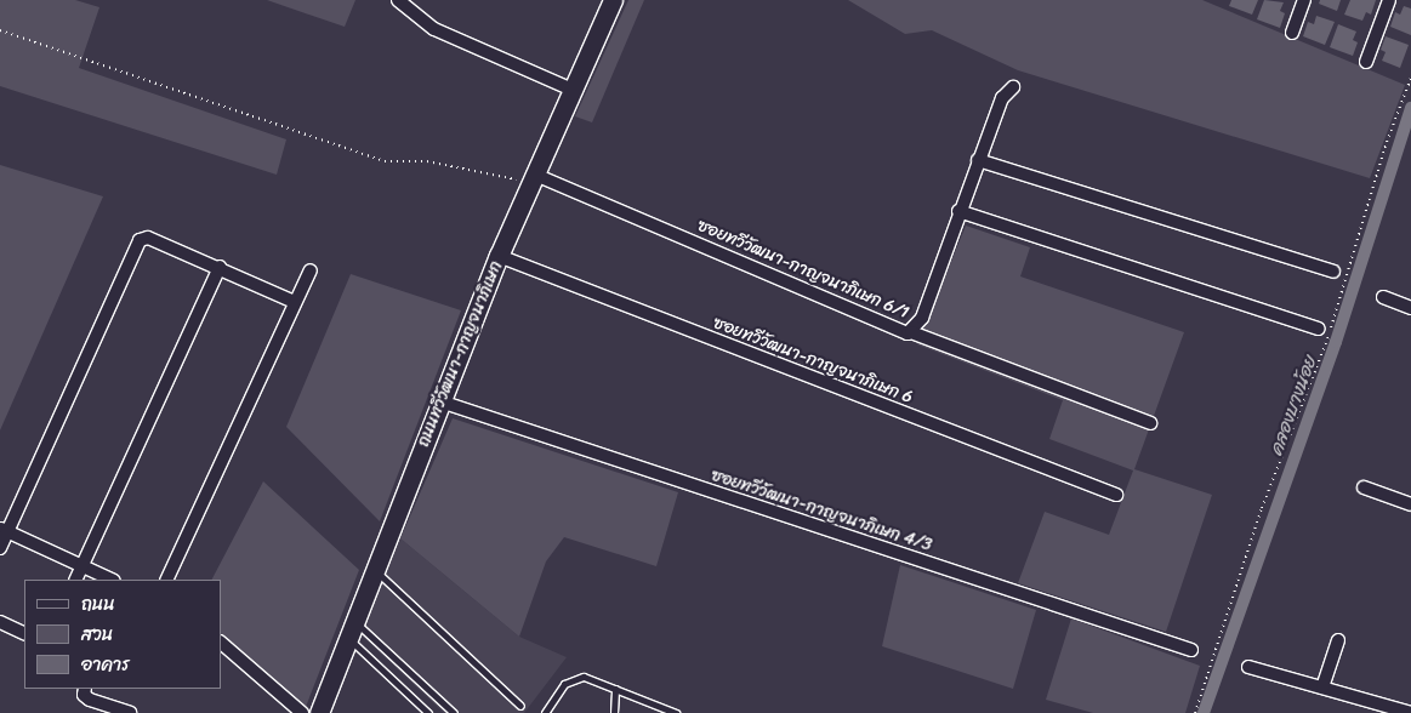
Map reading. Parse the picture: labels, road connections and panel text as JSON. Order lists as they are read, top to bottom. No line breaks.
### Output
{"streets":{"street":["ซอยทวีวัฒนา-กาญจนาภิเษก 6/1","ถนนทวีวัฒนา-กาญจนาภิเษก","ซอยทวีวัฒนา-กาญจนาภิเษก 6","ซอยทวีวัฒนา-กาญจนาภิเษก 4/3"]},"crossings":[["ซอยทวีวัฒนา-กาญจนาภิเษก 6/1","ถนนทวีวัฒนา-กาญจนาภิเษก"],["ถนนทวีวัฒนา-กาญจนาภิเษก","ซอยทวีวัฒนา-กาญจนาภิเษก 6"],["ถนนทวีวัฒนา-กาญจนาภิเษก","ซอยทวีวัฒนา-กาญจนาภิเษก 4/3"]],"water":["คลองบางน้อย"],"legend":["ถนน","สวน","อาคาร"]}
